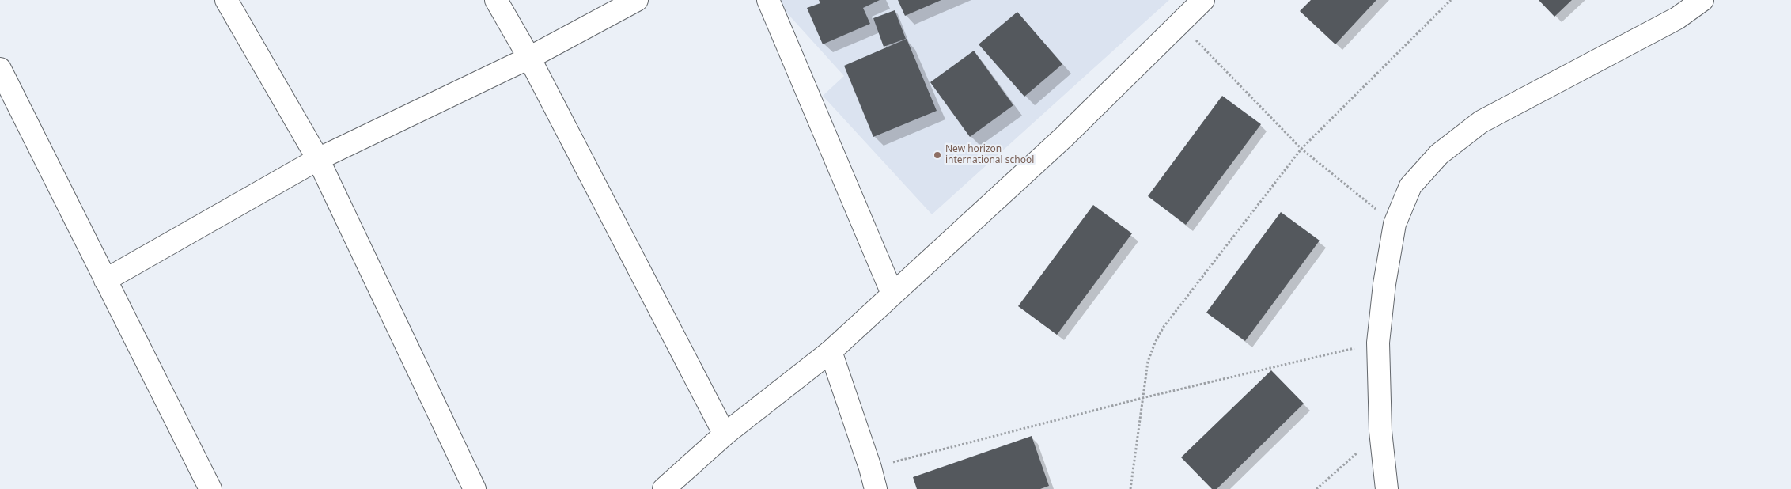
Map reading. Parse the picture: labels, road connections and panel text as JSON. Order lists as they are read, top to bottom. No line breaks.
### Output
{"places":["New horizon international school"]}
